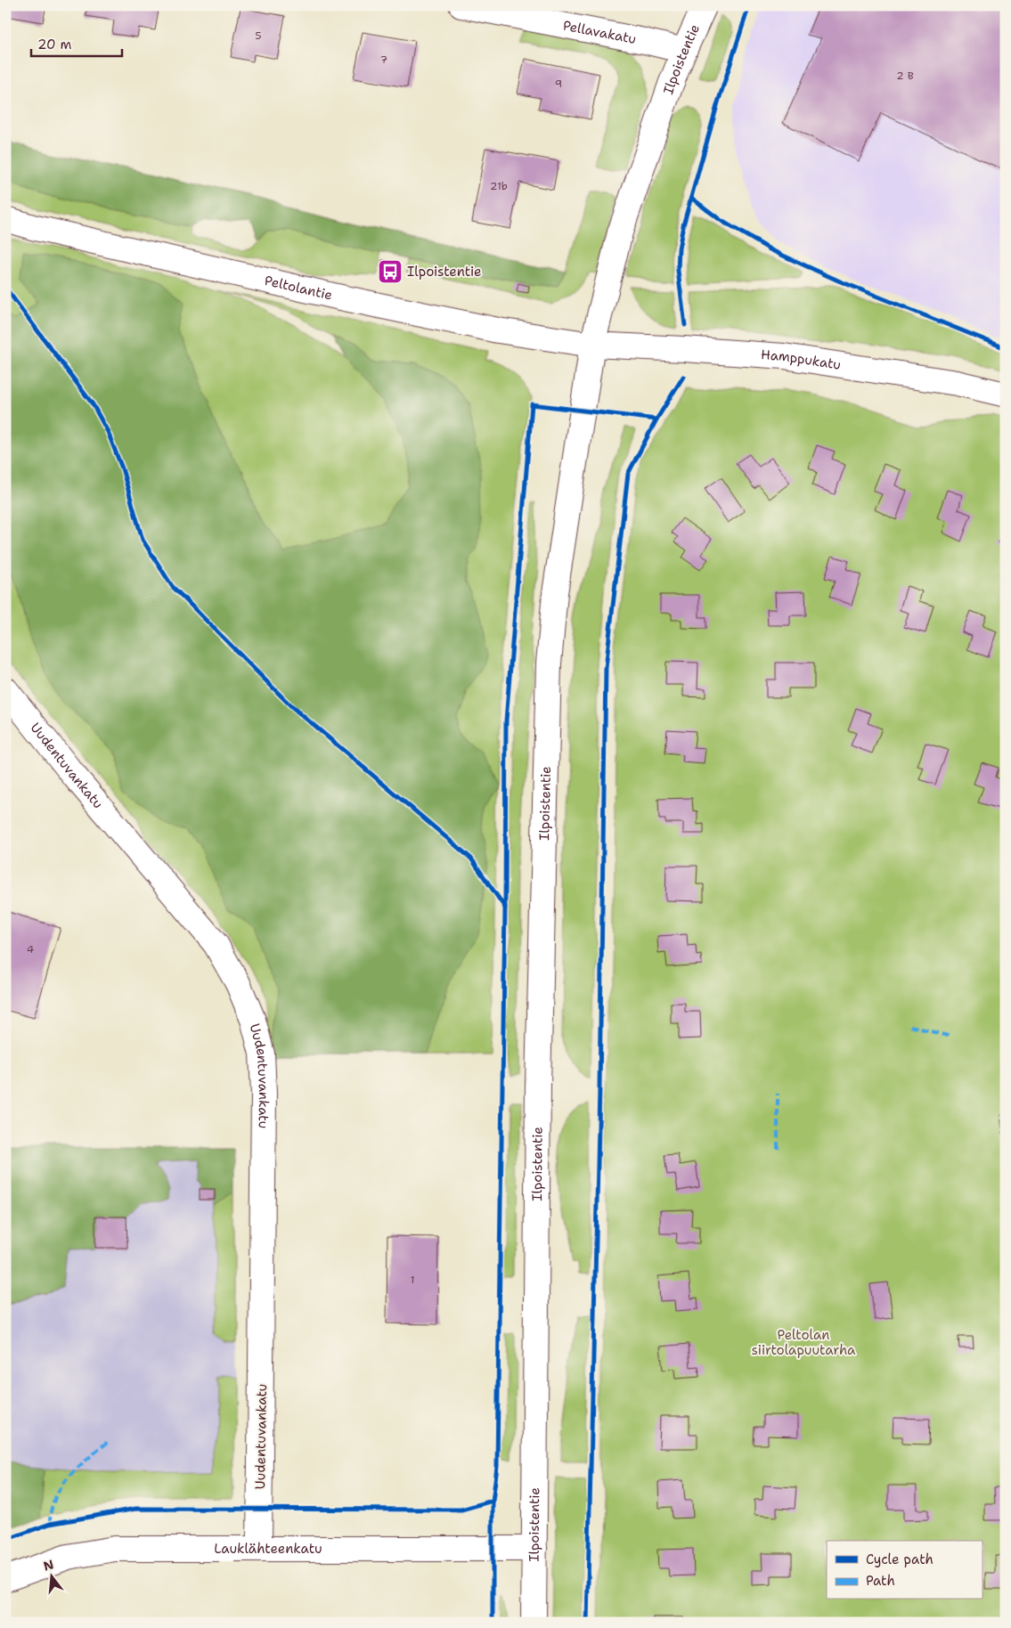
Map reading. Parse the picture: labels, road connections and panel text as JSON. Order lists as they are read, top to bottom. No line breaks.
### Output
{"streets":{"street":["Pellavakatu","Ilpoistentie","Peltolantie","Hamppukatu","Uudentuvankatu","Lauklähteenkatu"]},"crossings":[["Pellavakatu","Ilpoistentie"],["Ilpoistentie","Peltolantie"],["Ilpoistentie","Hamppukatu"],["Ilpoistentie","Lauklähteenkatu"],["Peltolantie","Hamppukatu"],["Uudentuvankatu","Lauklähteenkatu"]],"parks":["Peltolan siirtolapuutarha"],"places":{"bus stop":["Ilpoistentie"]},"house_numbers":["5","7","2 B","9","21b","4","1"],"legend":["Cycle path","Path"],"scale_bar":"20 m","north":"top"}
